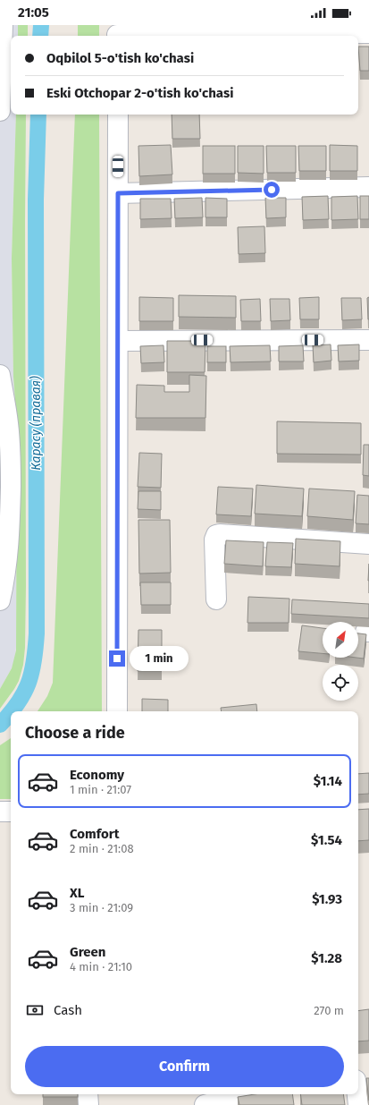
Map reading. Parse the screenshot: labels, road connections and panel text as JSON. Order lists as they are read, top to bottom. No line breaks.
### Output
{"water":["Карасу (правая)"],"north":"top right","page":{"status":"21:05","banner":["Oqbilol 5-o'tish ko'chasi","Eski Otchopar 2-o'tish ko'chasi"],"bubble":"1 min","heading":"Choose a ride","list":[{"name":"Economy","note":"1 min · 21:07","value":"$1.14"},{"name":"Comfort","note":"2 min · 21:08","value":"$1.54"},{"name":"XL","note":"3 min · 21:09","value":"$1.93"},{"name":"Green","note":"4 min · 21:10","value":"$1.28"}],"pay":["Cash","270 m"],"buttons":"Confirm"}}
